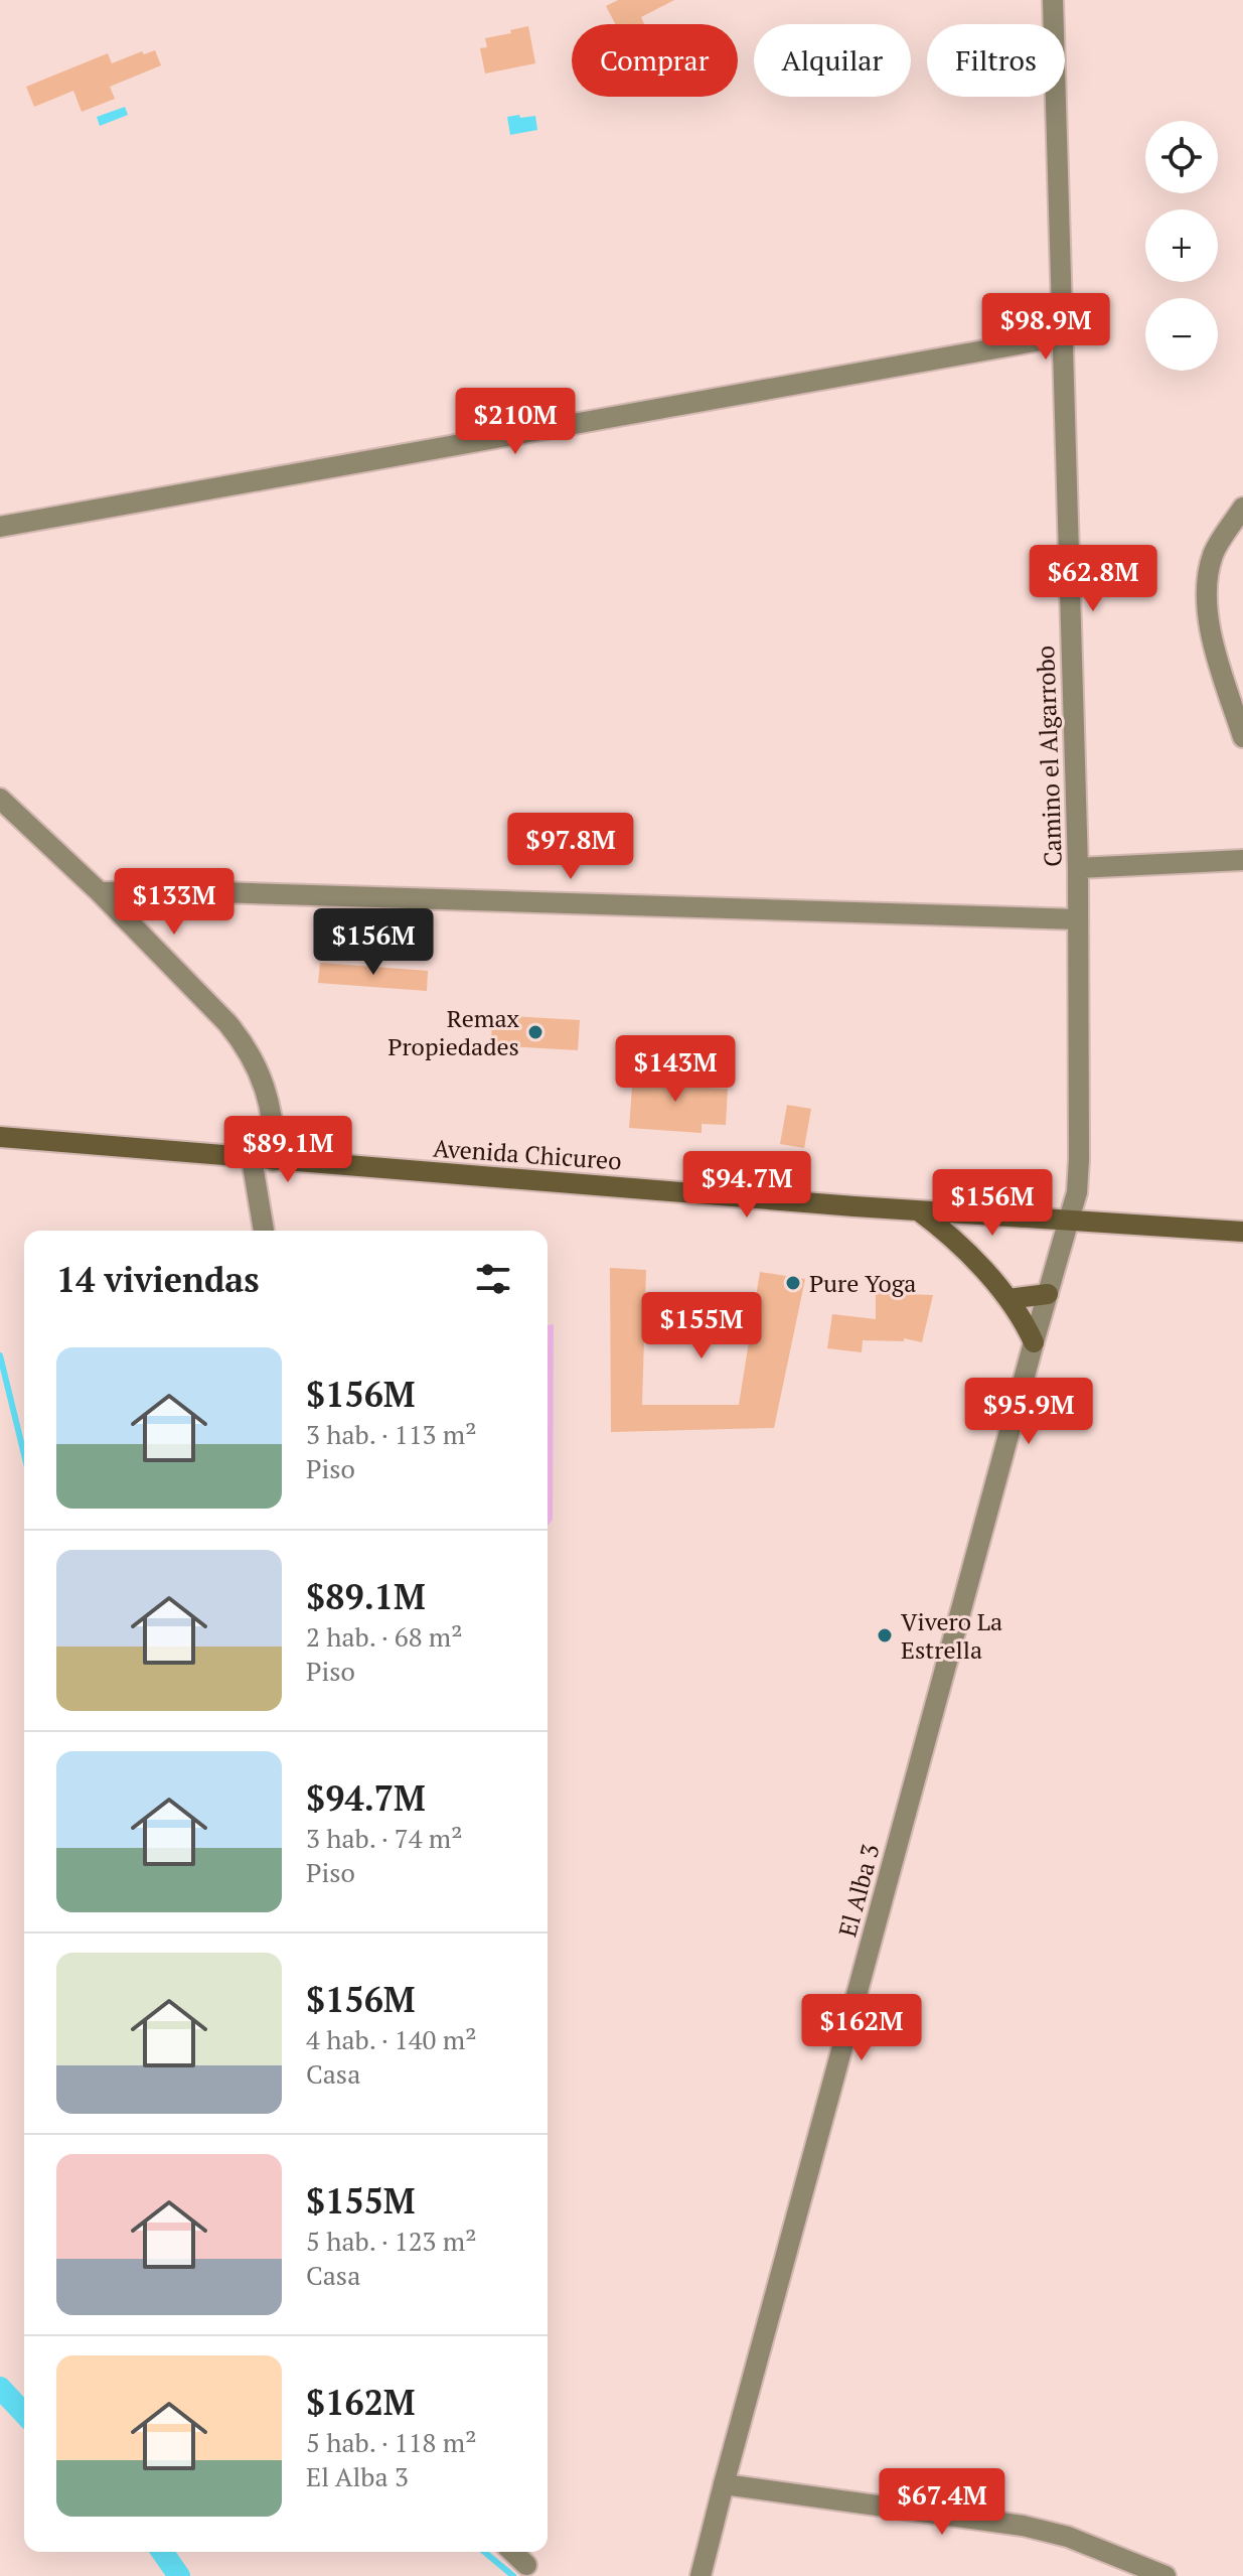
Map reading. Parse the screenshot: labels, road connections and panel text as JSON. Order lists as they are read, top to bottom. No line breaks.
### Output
{"streets":{"main road":["Avenida Chicureo"],"street":["Camino el Algarrobo","El Alba 3"]},"crossings":[["Camino el Algarrobo","Avenida Chicureo"],["Camino el Algarrobo","El Alba 3"],["Avenida Chicureo","El Alba 3"]],"places":["Remax Propiedades","Pure Yoga","Vivero La Estrella"],"page":{"chip":["Comprar","Alquilar","Filtros"],"map_buttons":["+","−"],"price":["$98.9M","$210M","$62.8M","$97.8M","$133M","$156M","$143M","$89.1M","$94.7M","$156M","$155M","$95.9M","$162M","$67.4M"],"heading":"14 viviendas","list":[{"name":"$156M","note":"3 hab. · 113 m² · Piso"},{"name":"$89.1M","note":"2 hab. · 68 m² · Piso"},{"name":"$94.7M","note":"3 hab. · 74 m² · Piso"},{"name":"$156M","note":"4 hab. · 140 m² · Casa"},{"name":"$155M","note":"5 hab. · 123 m² · Casa"},{"name":"$162M","note":"5 hab. · 118 m² · El Alba 3"}]}}
